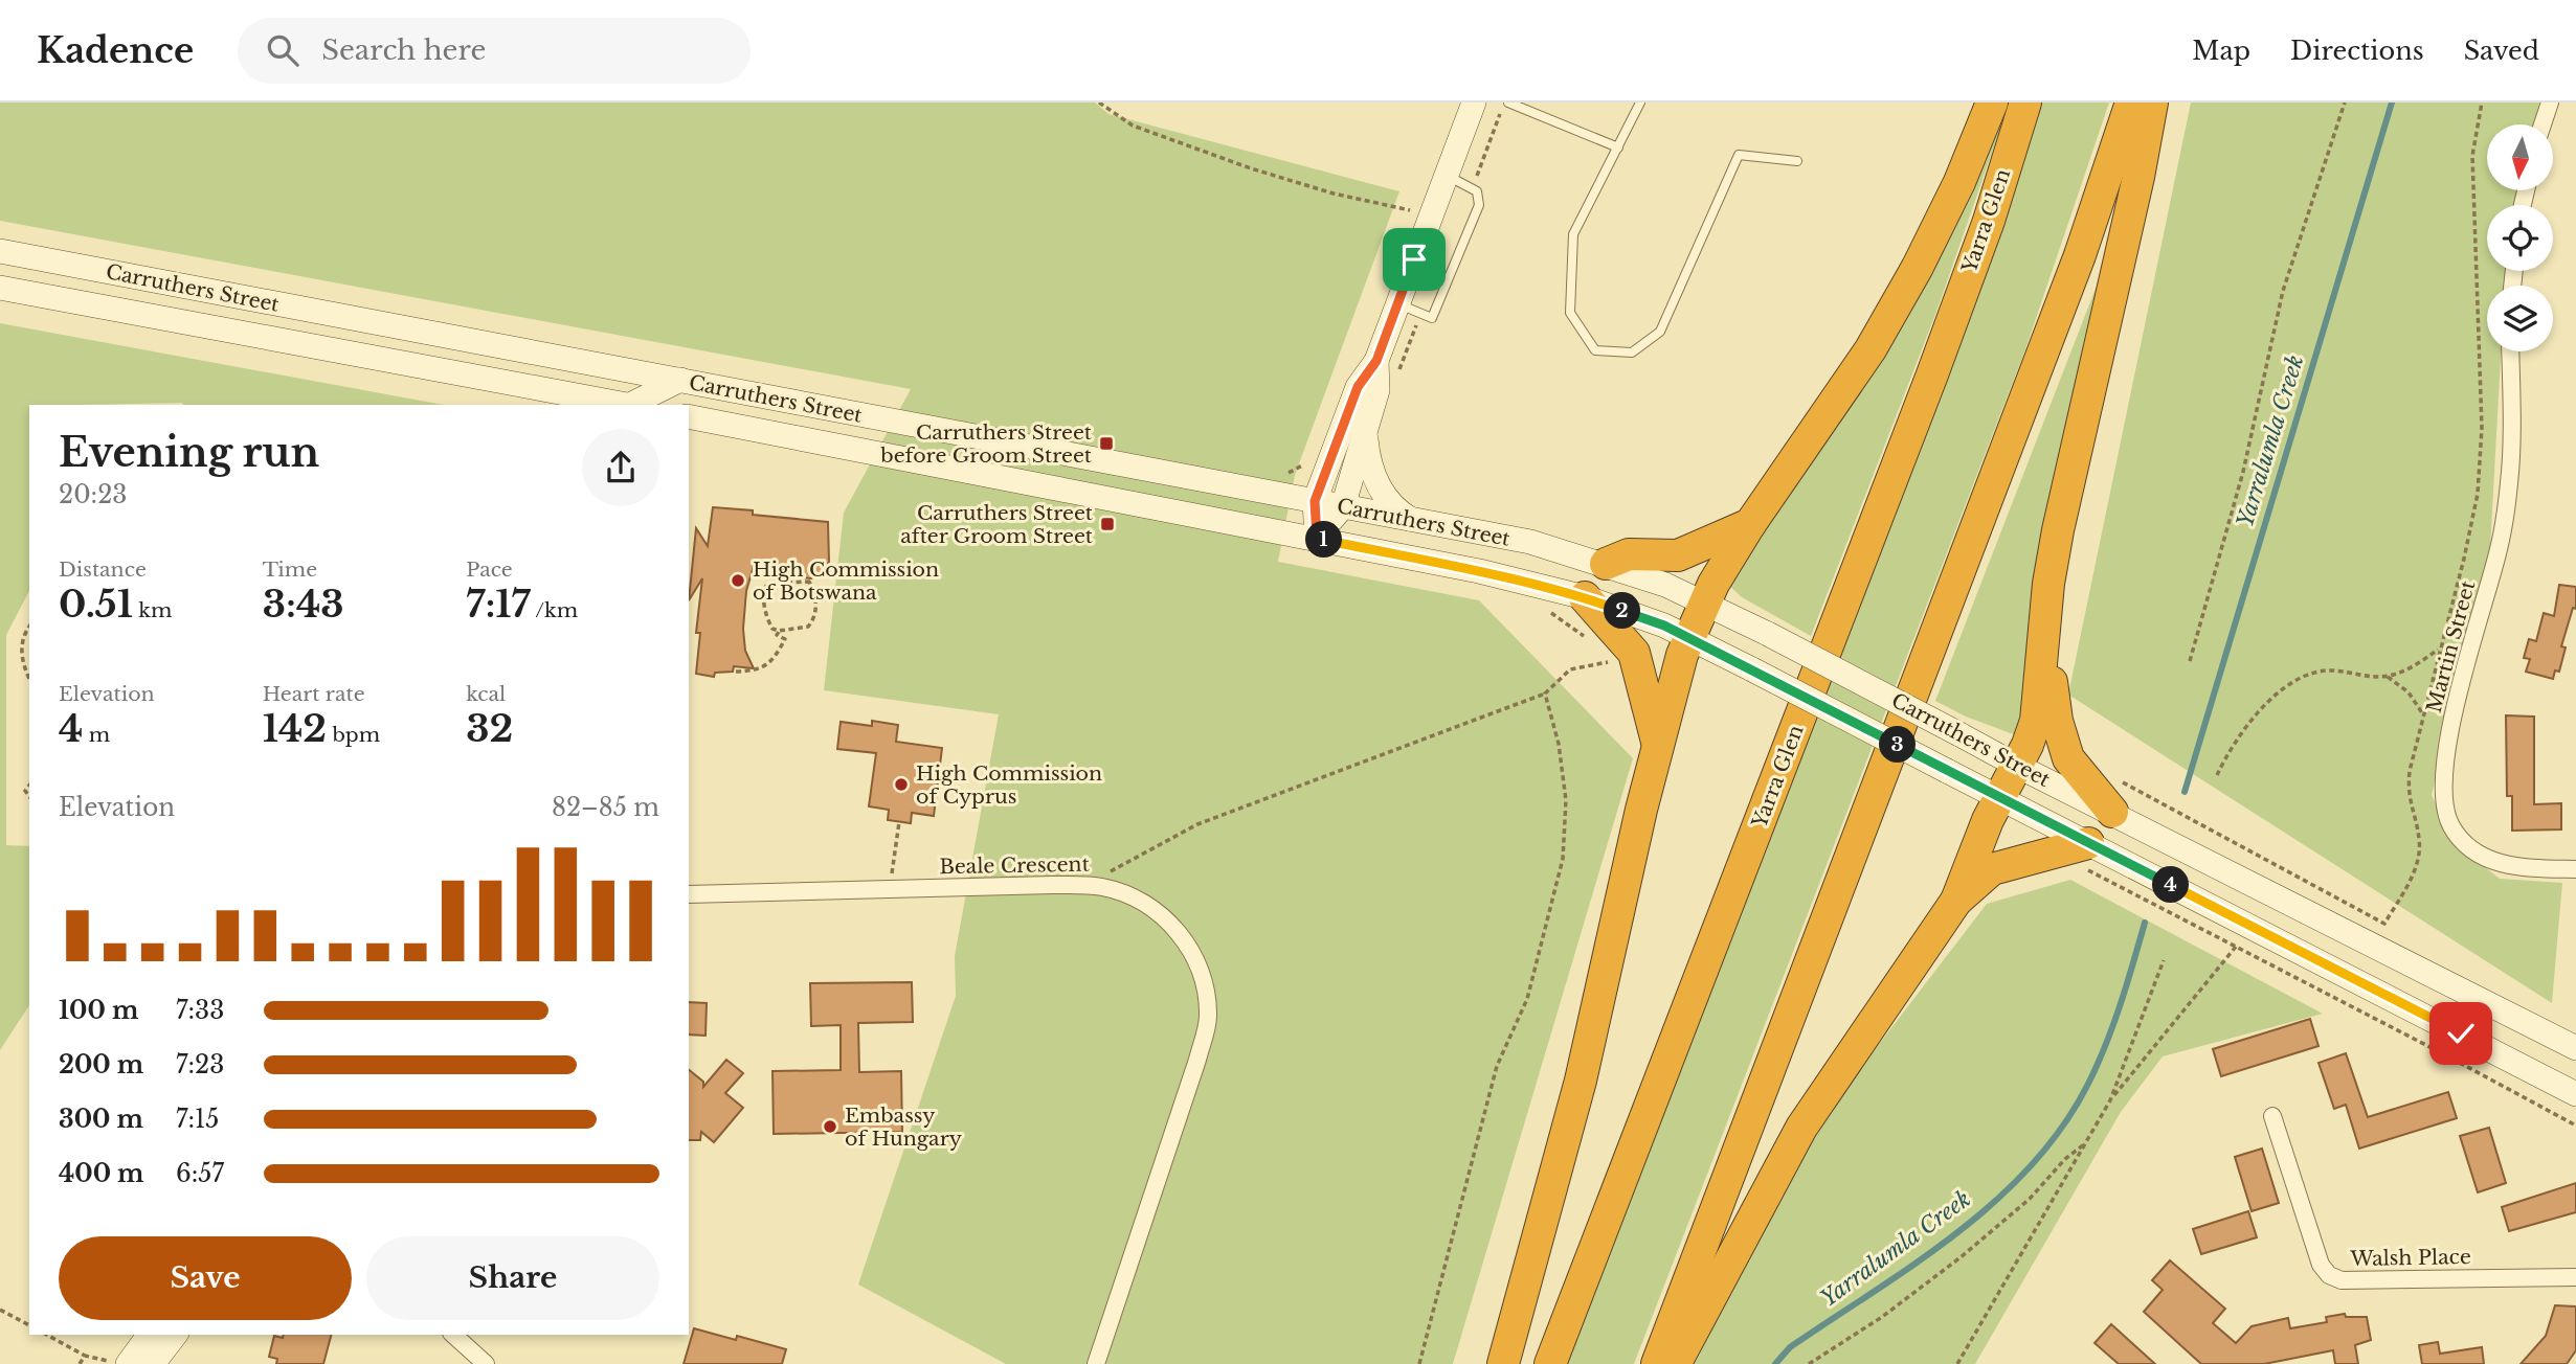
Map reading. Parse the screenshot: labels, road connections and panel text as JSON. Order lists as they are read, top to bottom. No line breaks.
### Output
{"streets":{"highway":["Yarra Glen"],"main road":["Carruthers Street"],"street":["Martin Street","Beale Crescent","Walsh Place"]},"water":["Yarralumla Creek"],"places":{"transit":["Carruthers Street before Groom Street","Carruthers Street after Groom Street"],"other":["High Commission of Botswana","High Commission of Cyprus","Embassy of Hungary"]},"north":"bottom","page":{"header":"Kadence","search":"Search here","nav":["Map","Directions","Saved"],"heading":["Evening run","20:23"],"pins":["1","2","3","4"],"stats":[["Distance","0.51 km"],["Time","3:43"],["Pace","7:17 /km"],["Elevation","4 m"],["Heart rate","142 bpm"],["kcal","32"]],"chart":["Elevation","82–85 m"],"list":[{"name":"100 m","note":"7:33"},{"name":"200 m","note":"7:23"},{"name":"300 m","note":"7:15"},{"name":"400 m","note":"6:57"}],"buttons":["Save","Share"]}}
